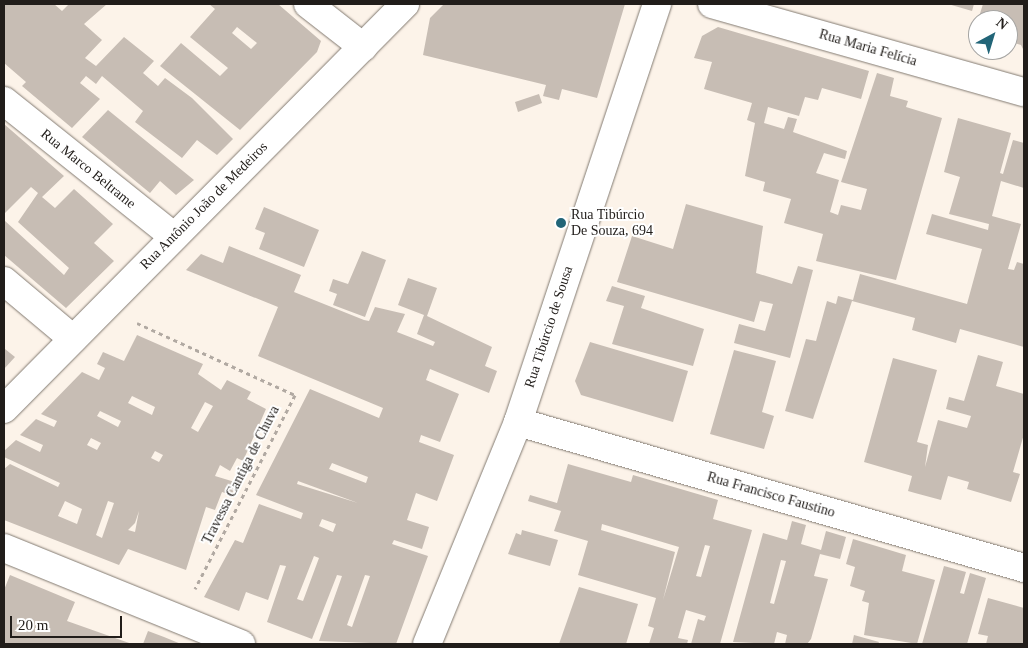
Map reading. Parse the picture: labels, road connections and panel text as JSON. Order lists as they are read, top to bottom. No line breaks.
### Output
{"streets":{"street":["Rua Maria Felícia","Rua Marco Beltrame","Rua Antônio João de Medeiros","Rua Tibúrcio de Sousa","Rua Francisco Faustino"],"path":["Travessa Cantiga de Chuva"]},"crossings":[["Rua Marco Beltrame","Rua Antônio João de Medeiros"],["Rua Antônio João de Medeiros","Travessa Cantiga de Chuva"],["Rua Tibúrcio de Sousa","Rua Francisco Faustino"]],"places":["Rua Tibúrcio De Souza, 694"],"scale_bar":"20 m","north":"top right"}
